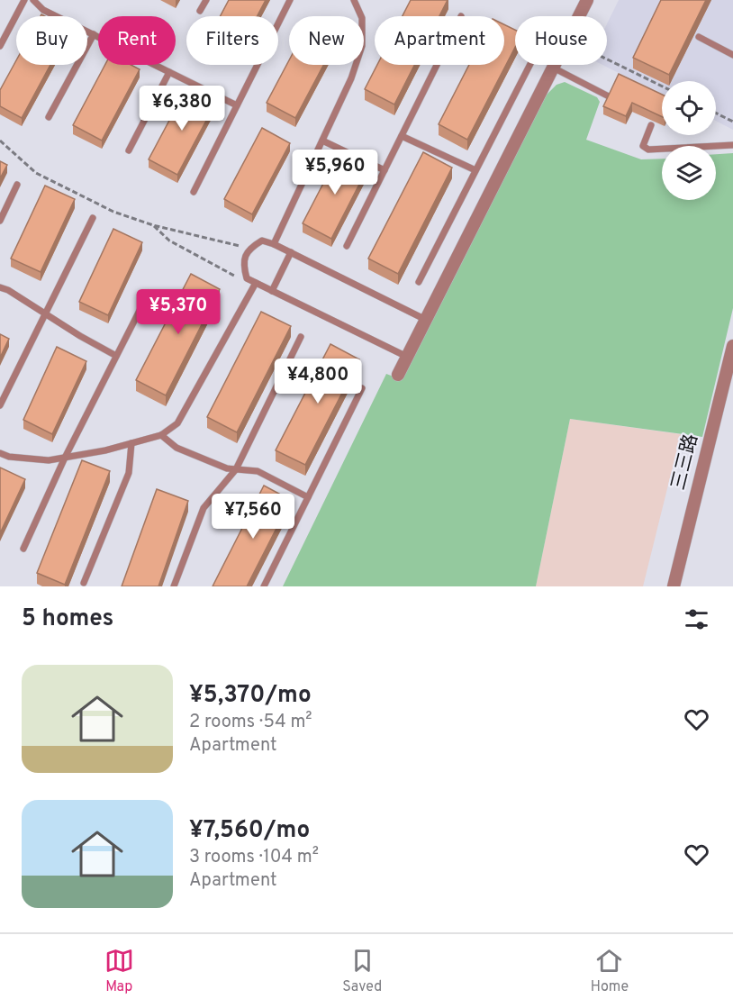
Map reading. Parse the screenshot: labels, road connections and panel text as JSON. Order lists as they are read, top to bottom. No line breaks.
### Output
{"streets":{"street":["三三路"]},"page":{"chip":["Buy","Rent","Filters","New","Apartment","House"],"price":["¥6,380","¥5,960","¥5,370","¥4,800","¥7,560"],"heading":"5 homes","list":[{"name":"¥5,370/mo","note":"2 rooms · 54 m² · Apartment"},{"name":"¥7,560/mo","note":"3 rooms · 104 m² · Apartment"}],"tabs":["Map","Saved","Home"]}}
